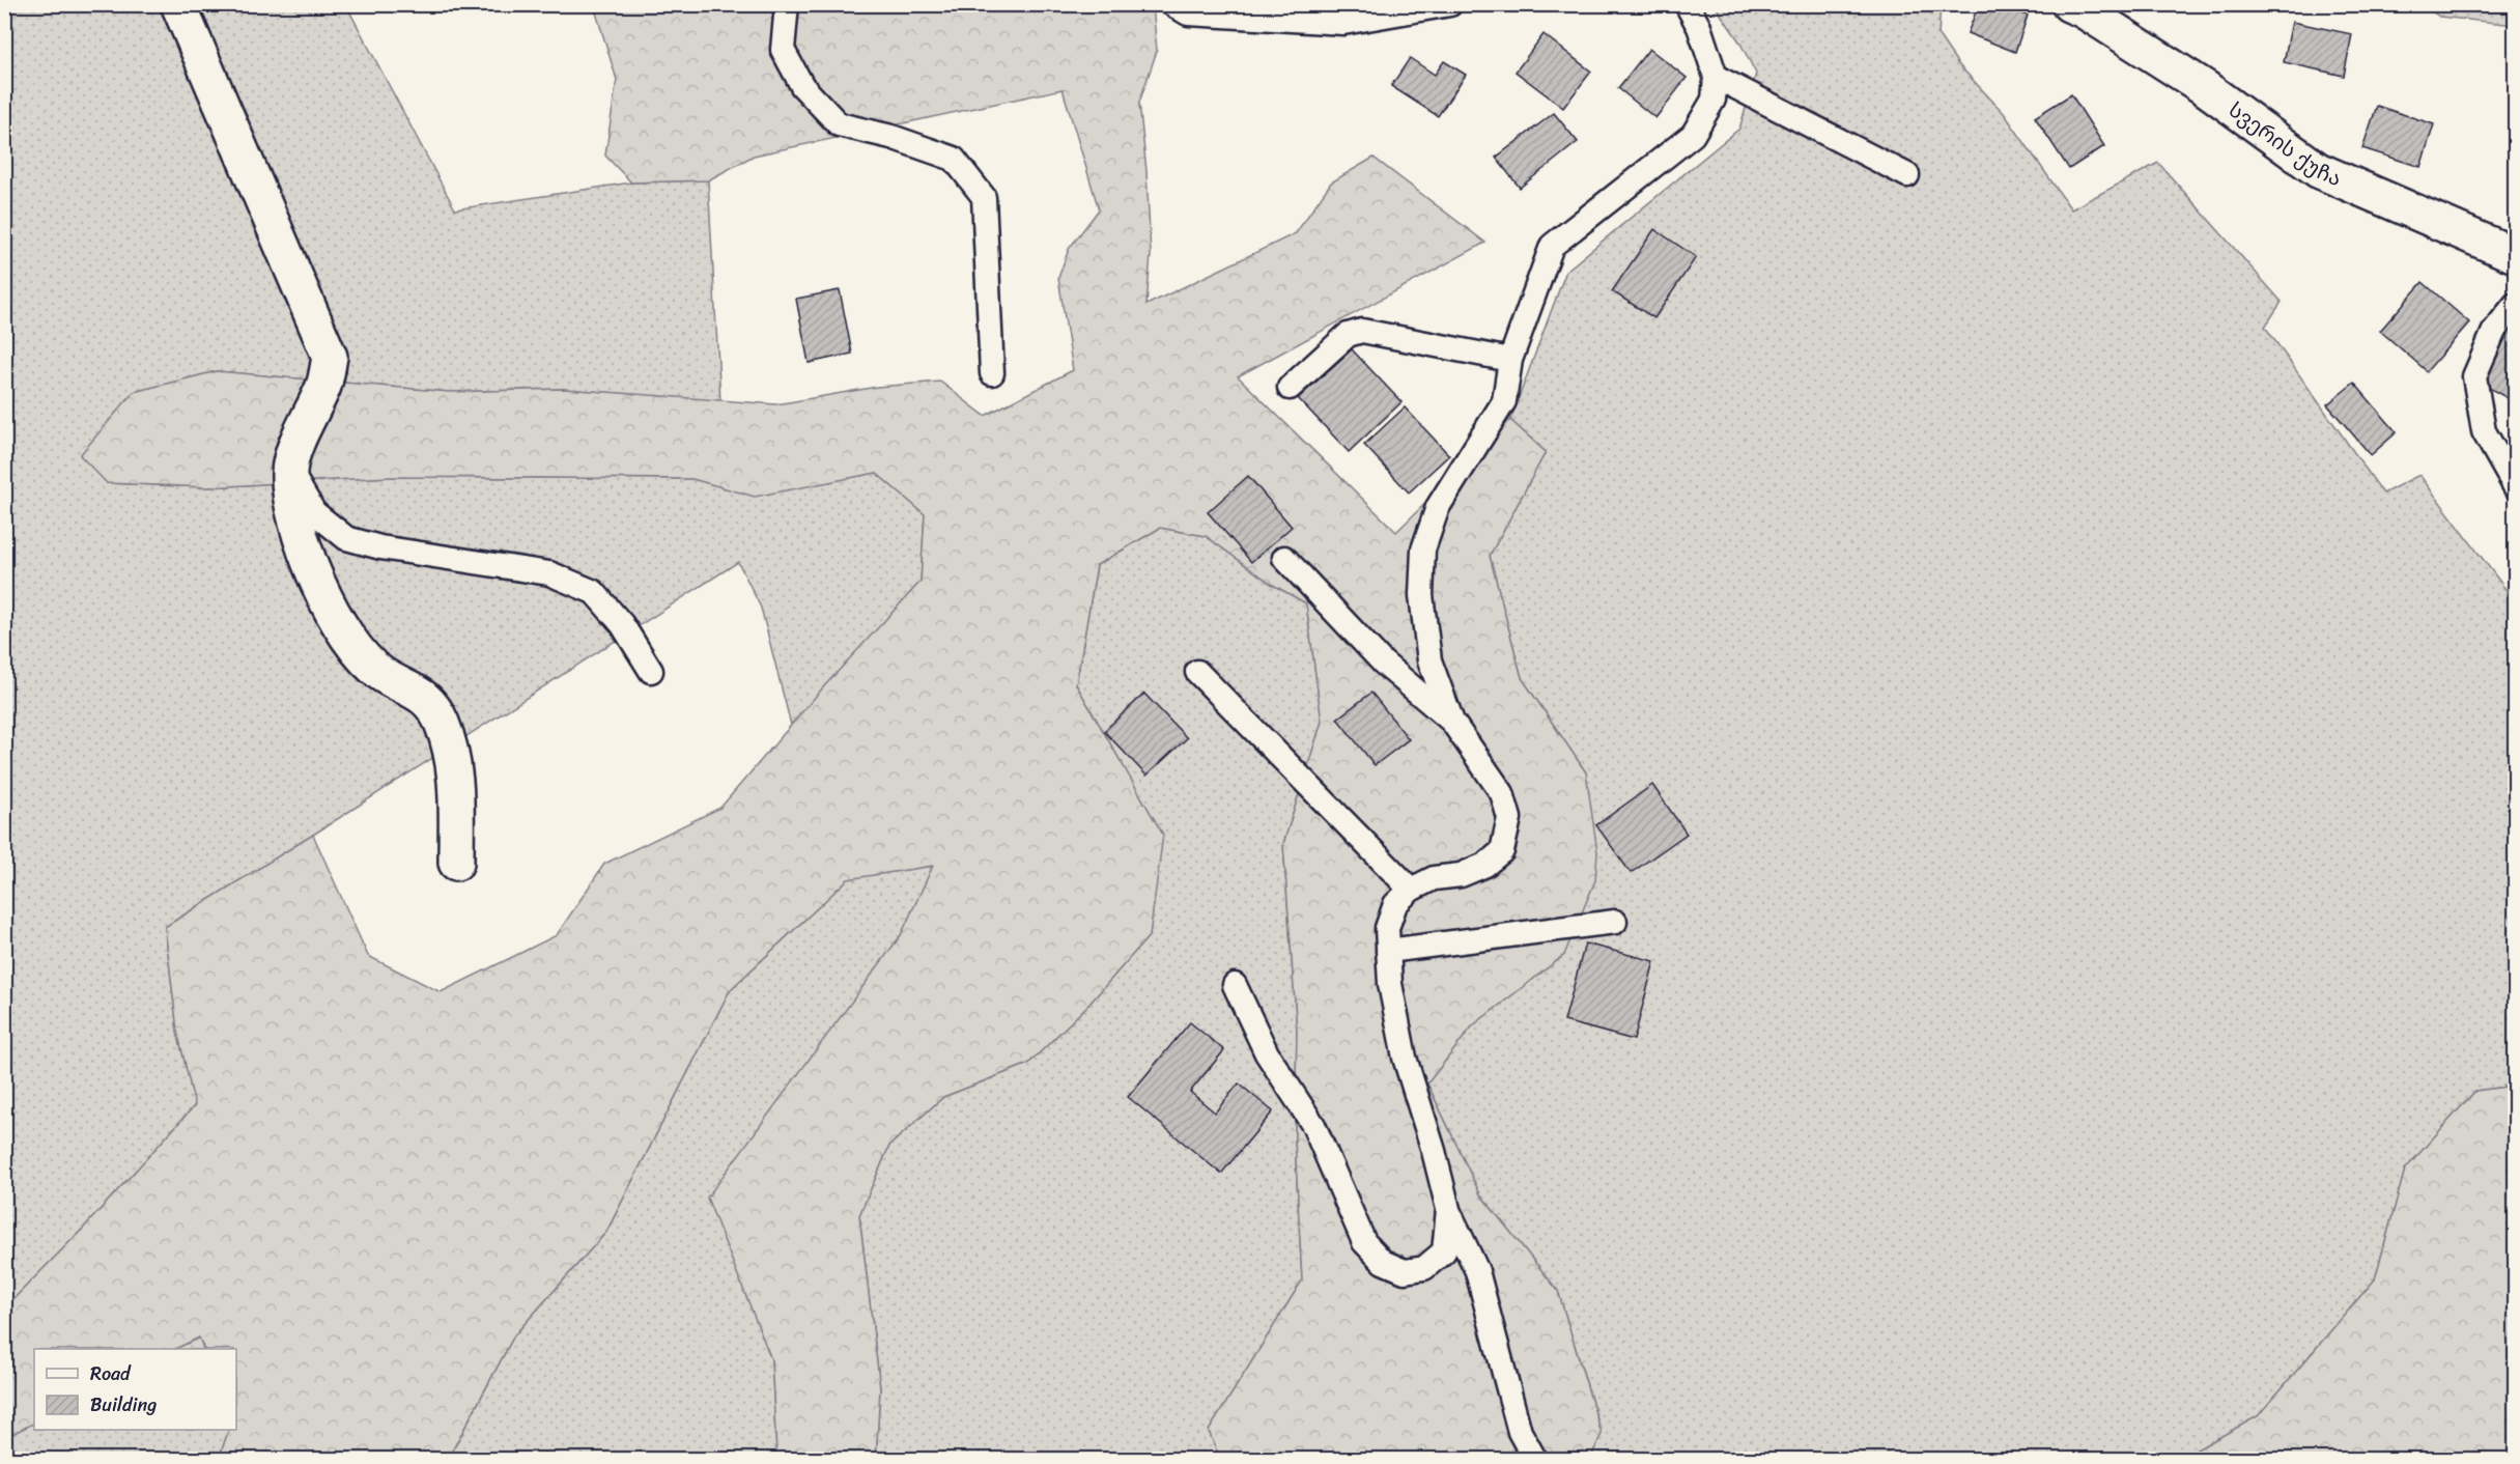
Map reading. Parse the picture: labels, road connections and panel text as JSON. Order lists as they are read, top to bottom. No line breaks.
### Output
{"streets":{"street":["სვერის ქუჩა"]},"legend":["Road","Building"]}
